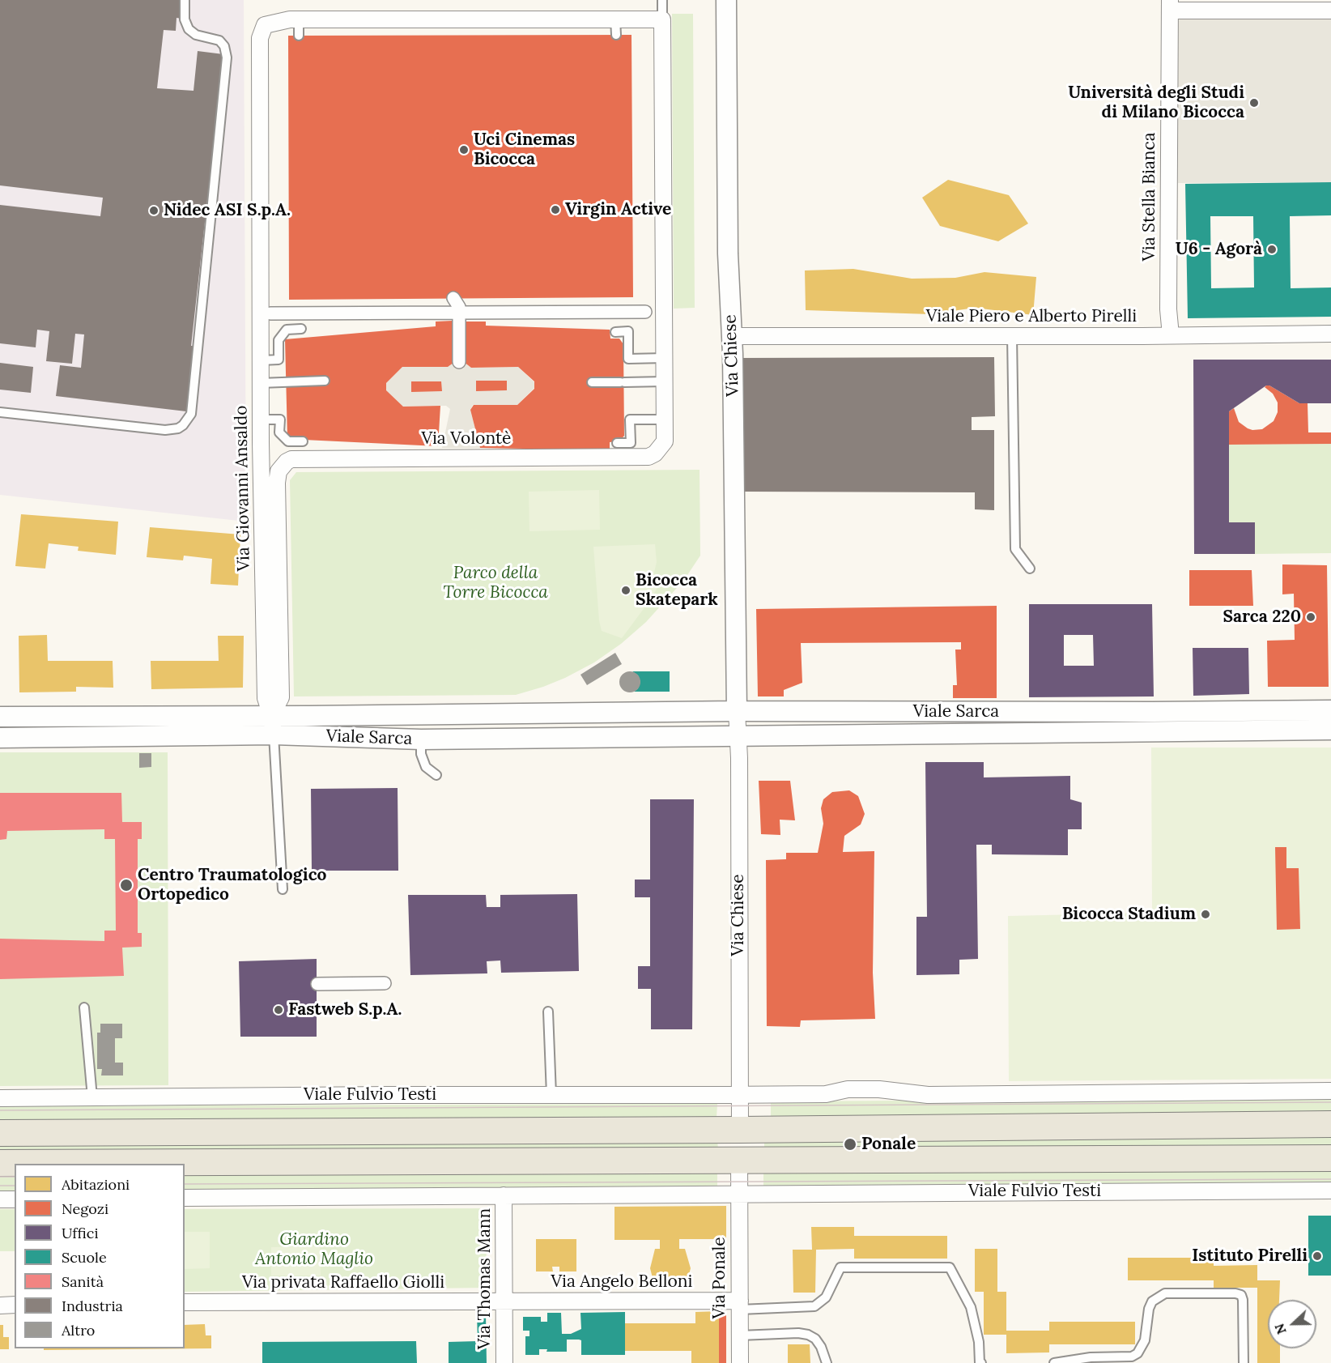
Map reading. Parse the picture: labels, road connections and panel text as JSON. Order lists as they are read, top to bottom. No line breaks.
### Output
{"streets":{"main road":["Viale Fulvio Testi"],"street":["Via Stella Bianca","Viale Piero e Alberto Pirelli","Via Chiese","Via Volontè","Via Giovanni Ansaldo","Viale Sarca","Via Ponale","Via Thomas Mann","Via Angelo Belloni","Via privata Raffaello Giolli"]},"crossings":[["Via Stella Bianca","Viale Piero e Alberto Pirelli"],["Viale Piero e Alberto Pirelli","Via Chiese"],["Via Chiese","Viale Sarca"],["Via Chiese","Viale Fulvio Testi"],["Via Volontè","Via Giovanni Ansaldo"],["Via Giovanni Ansaldo","Viale Sarca"],["Viale Fulvio Testi","Via Ponale"],["Viale Fulvio Testi","Via Thomas Mann"],["Via Ponale","Via Angelo Belloni"],["Via Thomas Mann","Via Angelo Belloni"],["Via Thomas Mann","Via privata Raffaello Giolli"],["Via Angelo Belloni","Via privata Raffaello Giolli"]],"parks":["Parco della Torre Bicocca","Giardino Antonio Maglio"],"places":["Università degli Studi di Milano Bicocca","Uci Cinemas Bicocca","Virgin Active","Nidec ASI S.p.A.","U6 - Agorà","Bicocca Skatepark","Sarca 220","Centro Traumatologico Ortopedico","Bicocca Stadium","Fastweb S.p.A.","Ponale","Istituto Pirelli"],"legend":["Abitazioni","Negozi","Uffici","Scuole","Sanità","Industria","Altro"],"north":"left"}
